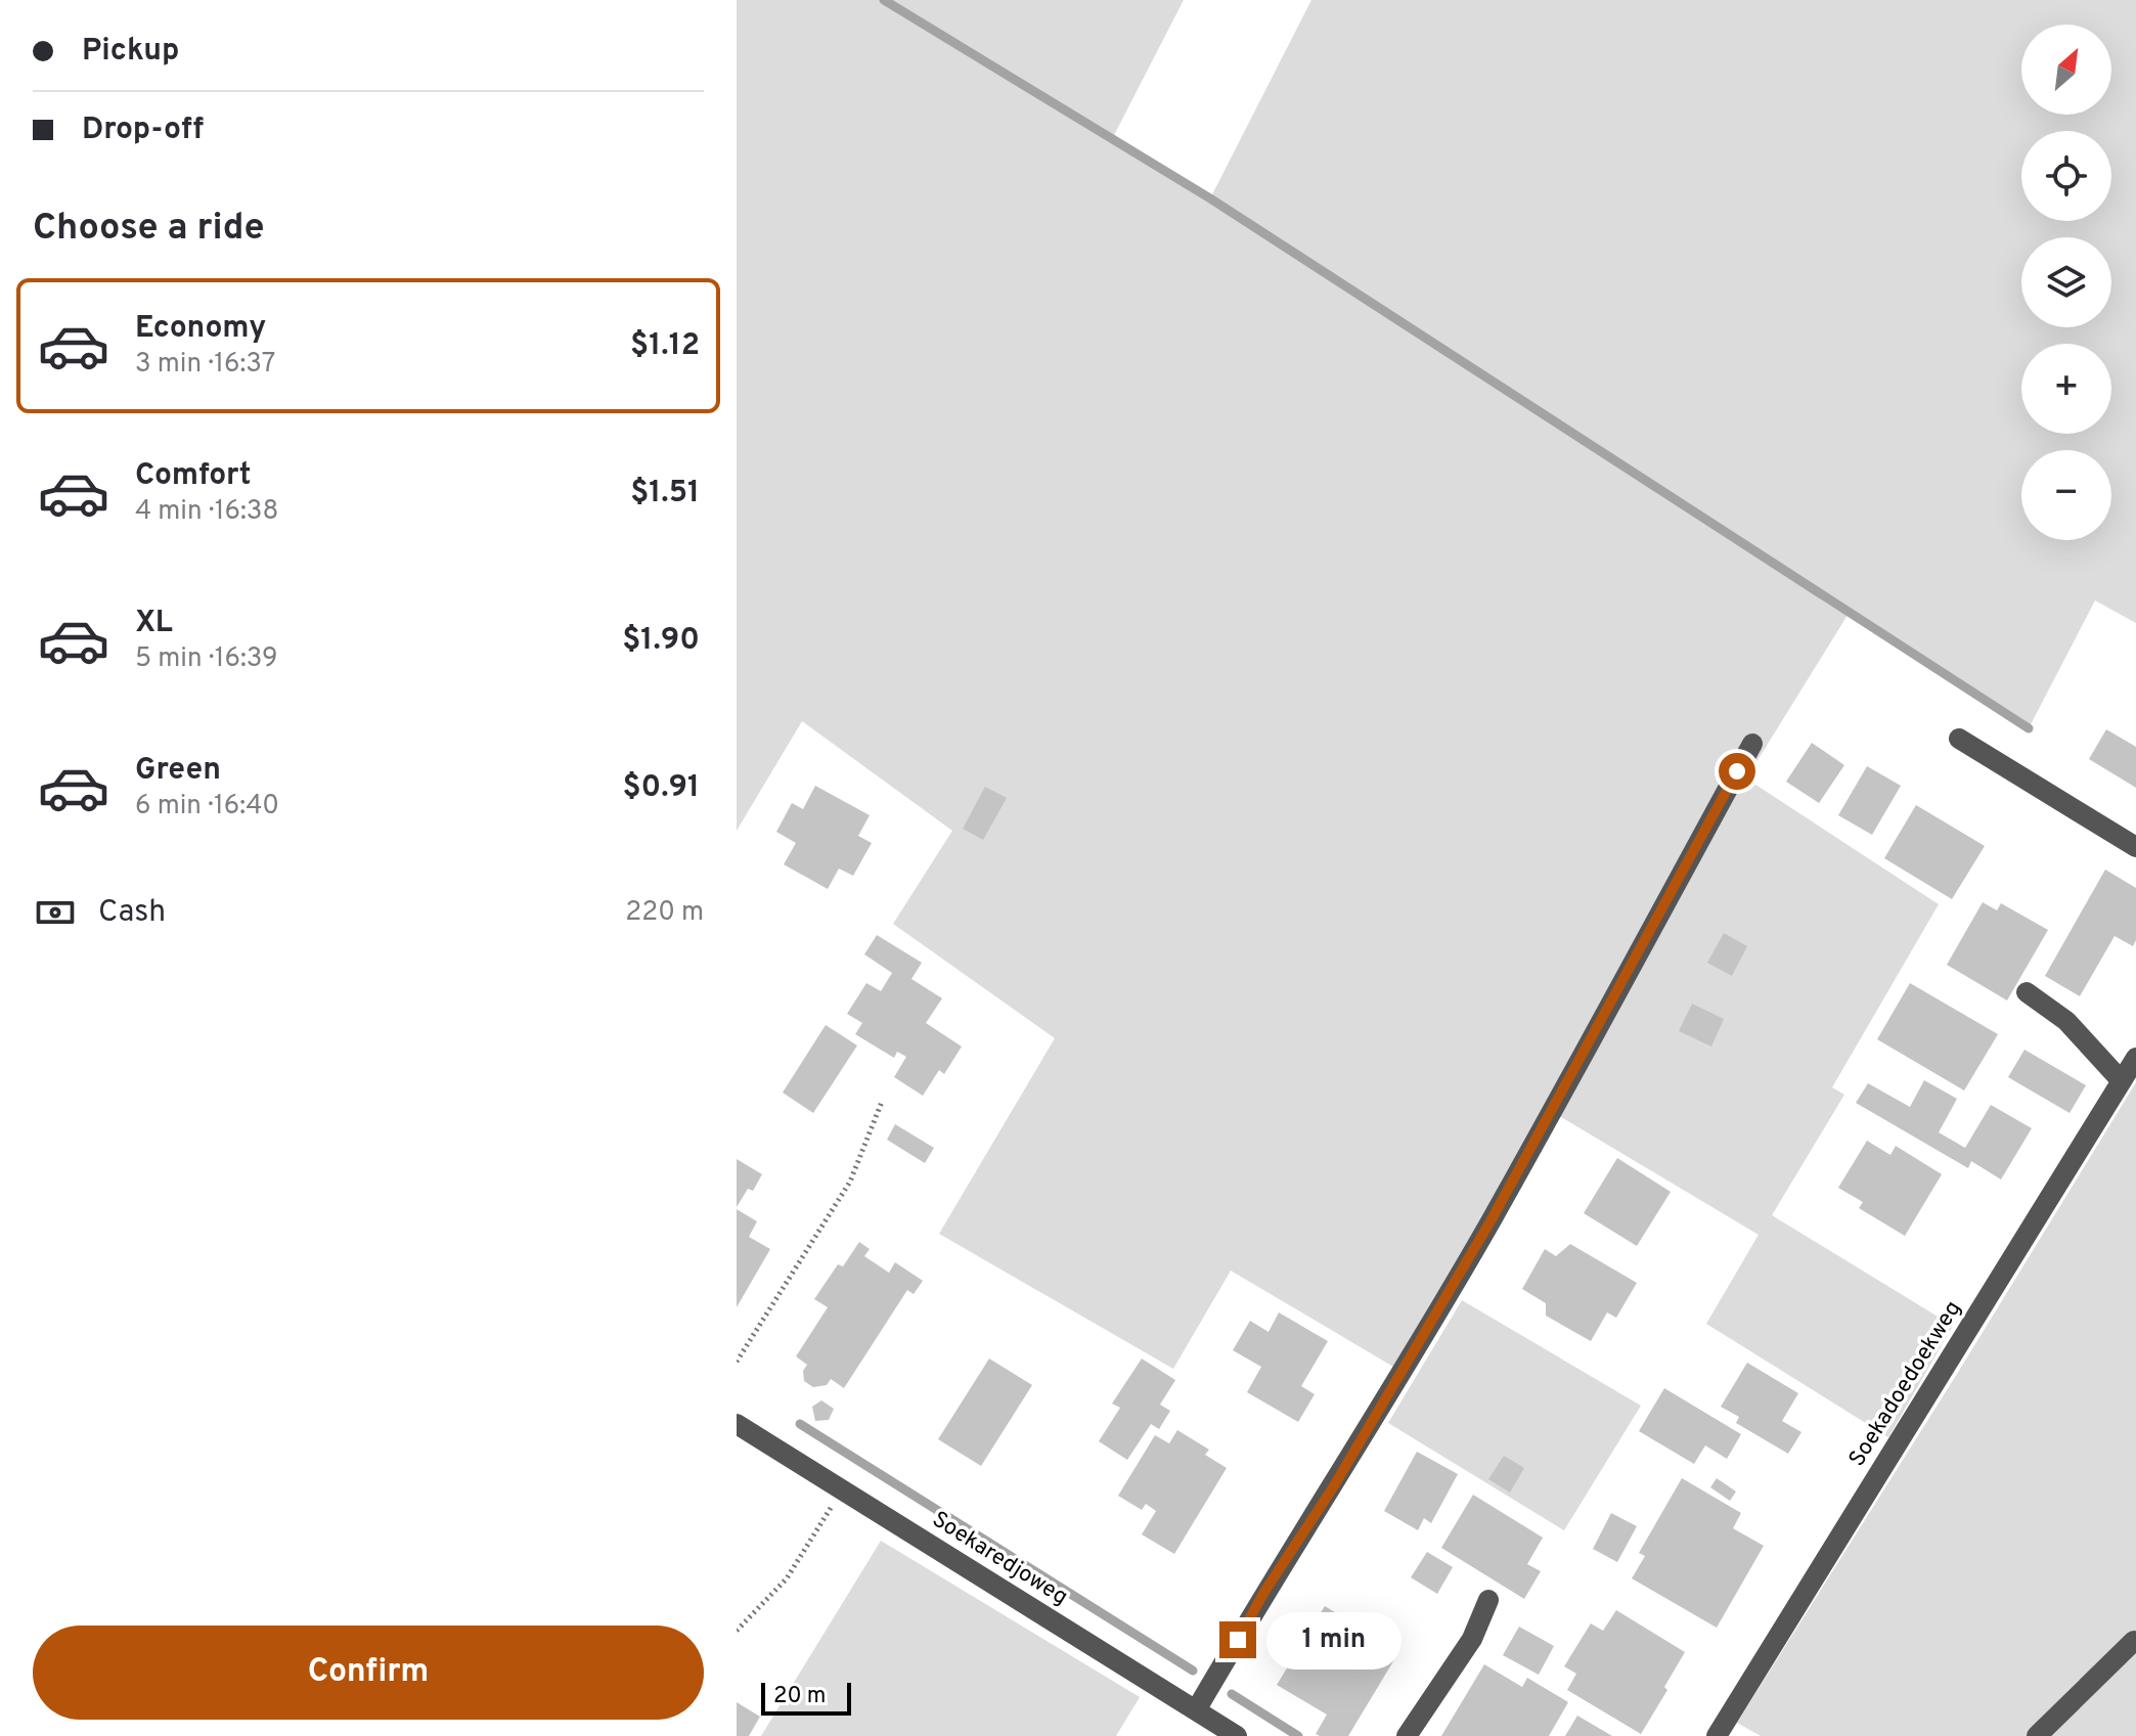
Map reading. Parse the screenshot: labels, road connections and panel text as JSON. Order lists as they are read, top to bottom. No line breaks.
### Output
{"streets":{"street":["Soekadoedoekweg","Soekaredjoweg"]},"scale_bar":"20 m","north":"top right","page":{"banner":["Pickup","Drop-off"],"map_buttons":["+","−"],"heading":"Choose a ride","list":[{"name":"Economy","note":"3 min · 16:37","value":"$1.12"},{"name":"Comfort","note":"4 min · 16:38","value":"$1.51"},{"name":"XL","note":"5 min · 16:39","value":"$1.90"},{"name":"Green","note":"6 min · 16:40","value":"$0.91"}],"pay":["Cash","220 m"],"buttons":"Confirm","bubble":"1 min","scale":"20 m"}}
